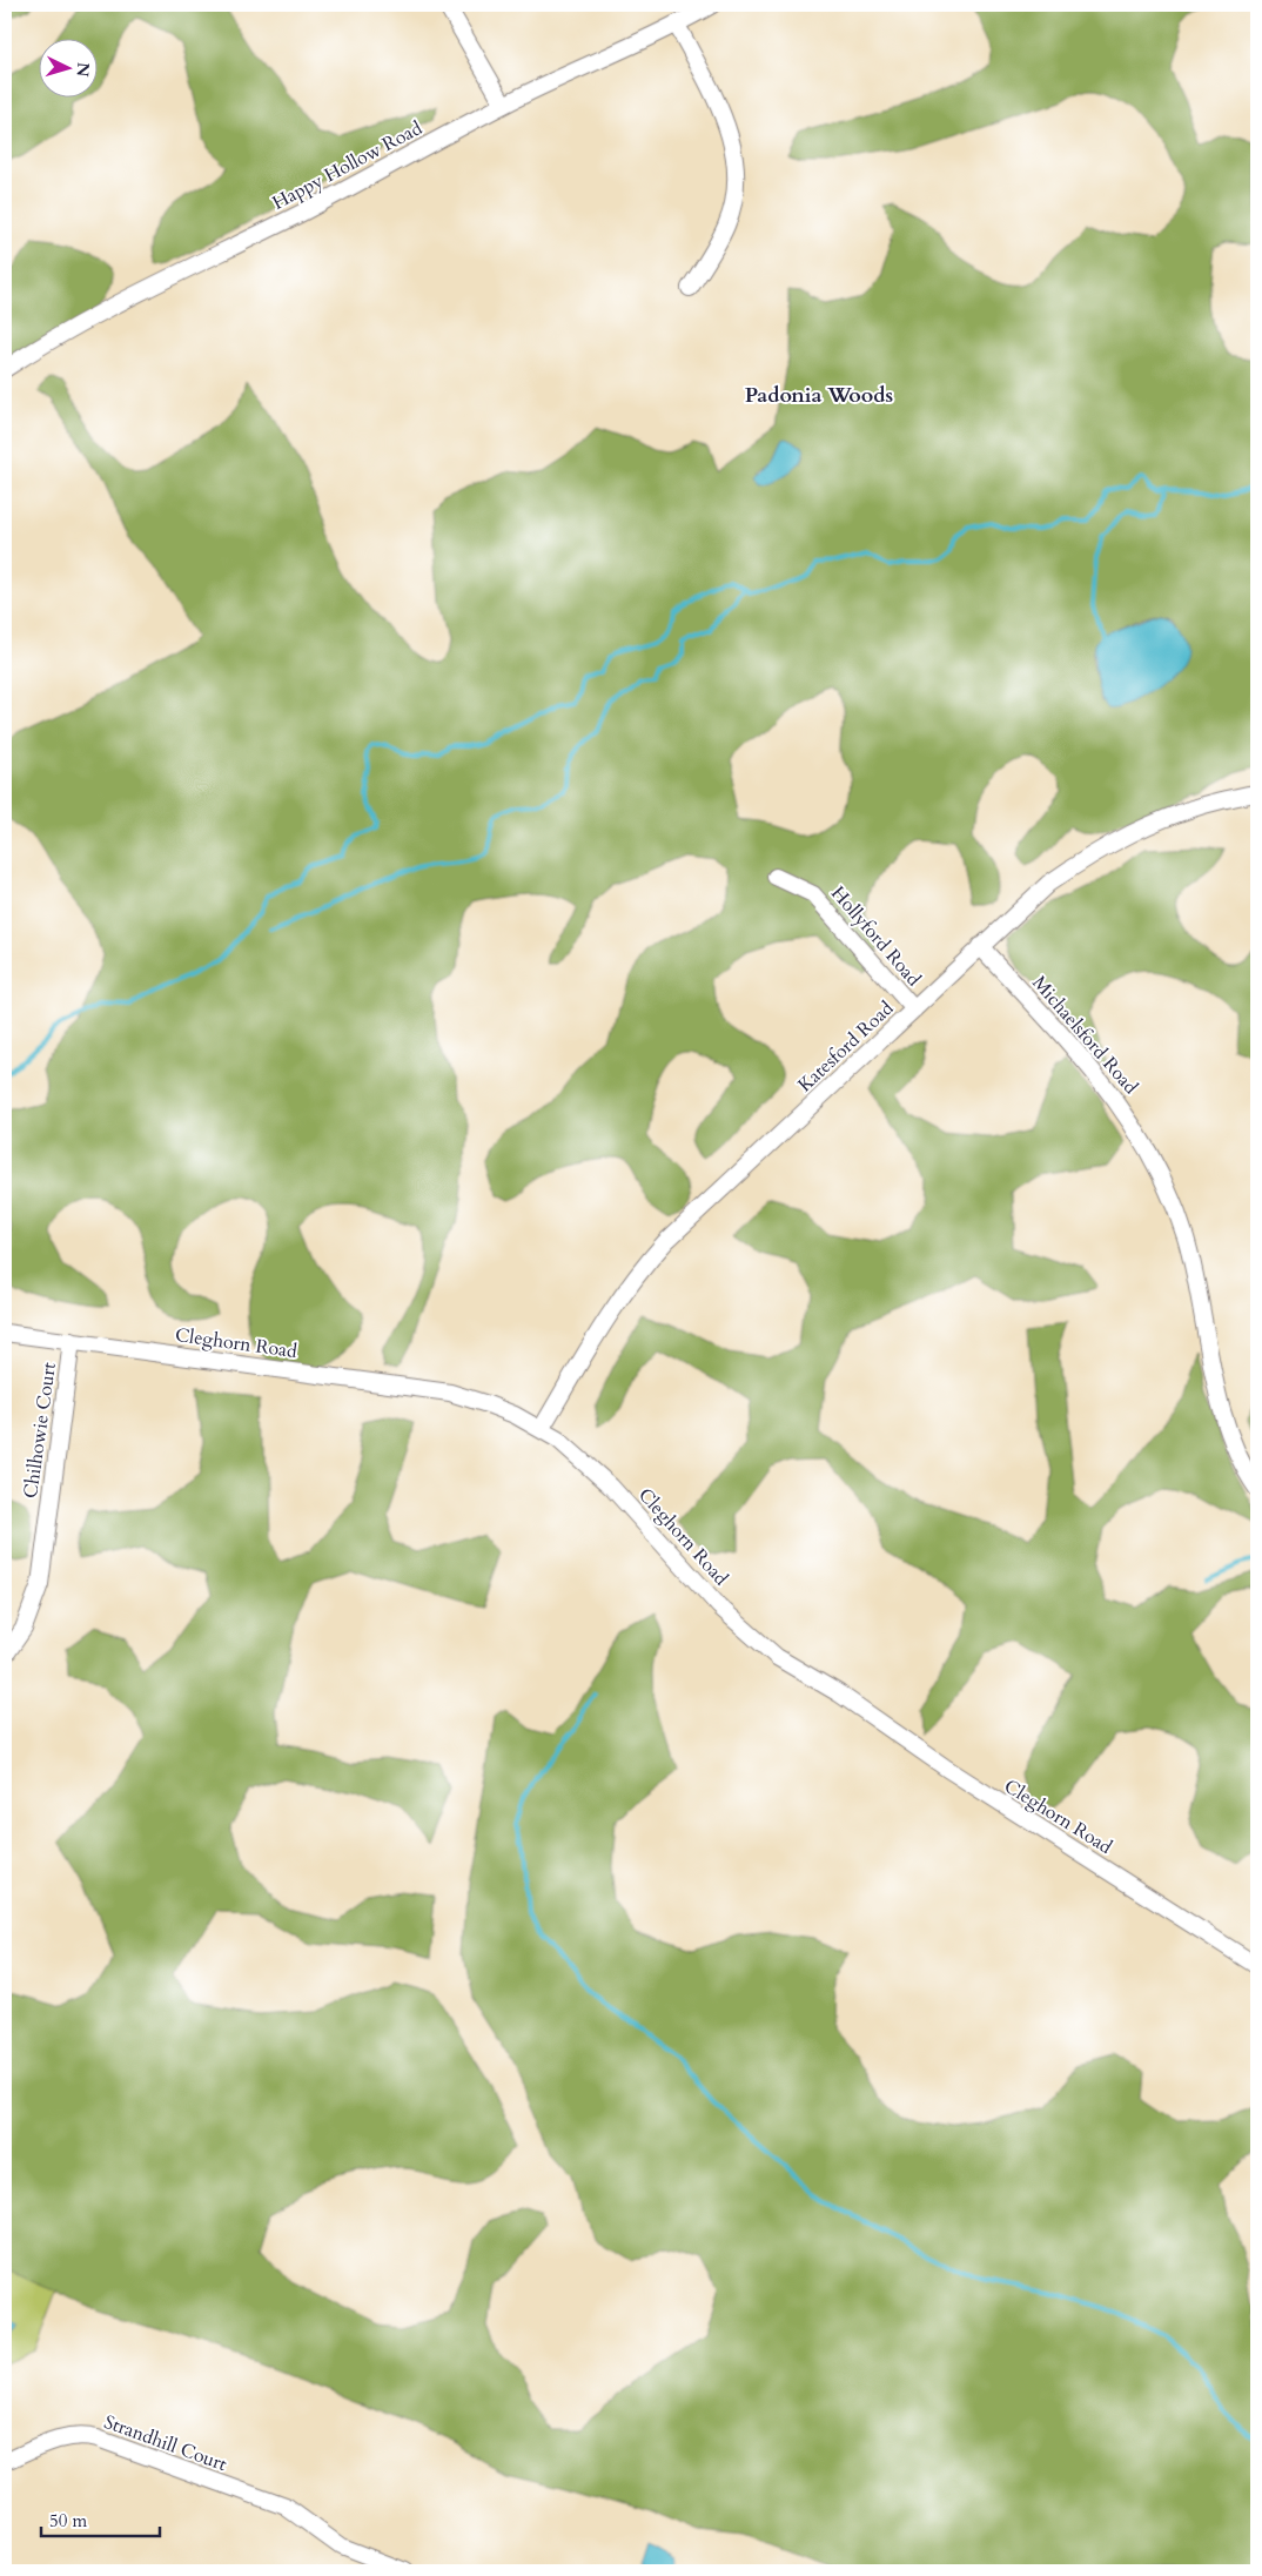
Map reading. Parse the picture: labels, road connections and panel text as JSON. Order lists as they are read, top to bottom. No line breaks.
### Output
{"streets":{"street":["Happy Hollow Road","Hollyford Road","Michaelsford Road","Katesford Road","Cleghorn Road","Chilhowie Court","Strandhill Court"]},"crossings":[["Hollyford Road","Katesford Road"],["Michaelsford Road","Katesford Road"],["Katesford Road","Cleghorn Road"],["Cleghorn Road","Chilhowie Court"]],"districts":["Padonia Woods"],"scale_bar":"50 m","north":"right"}
